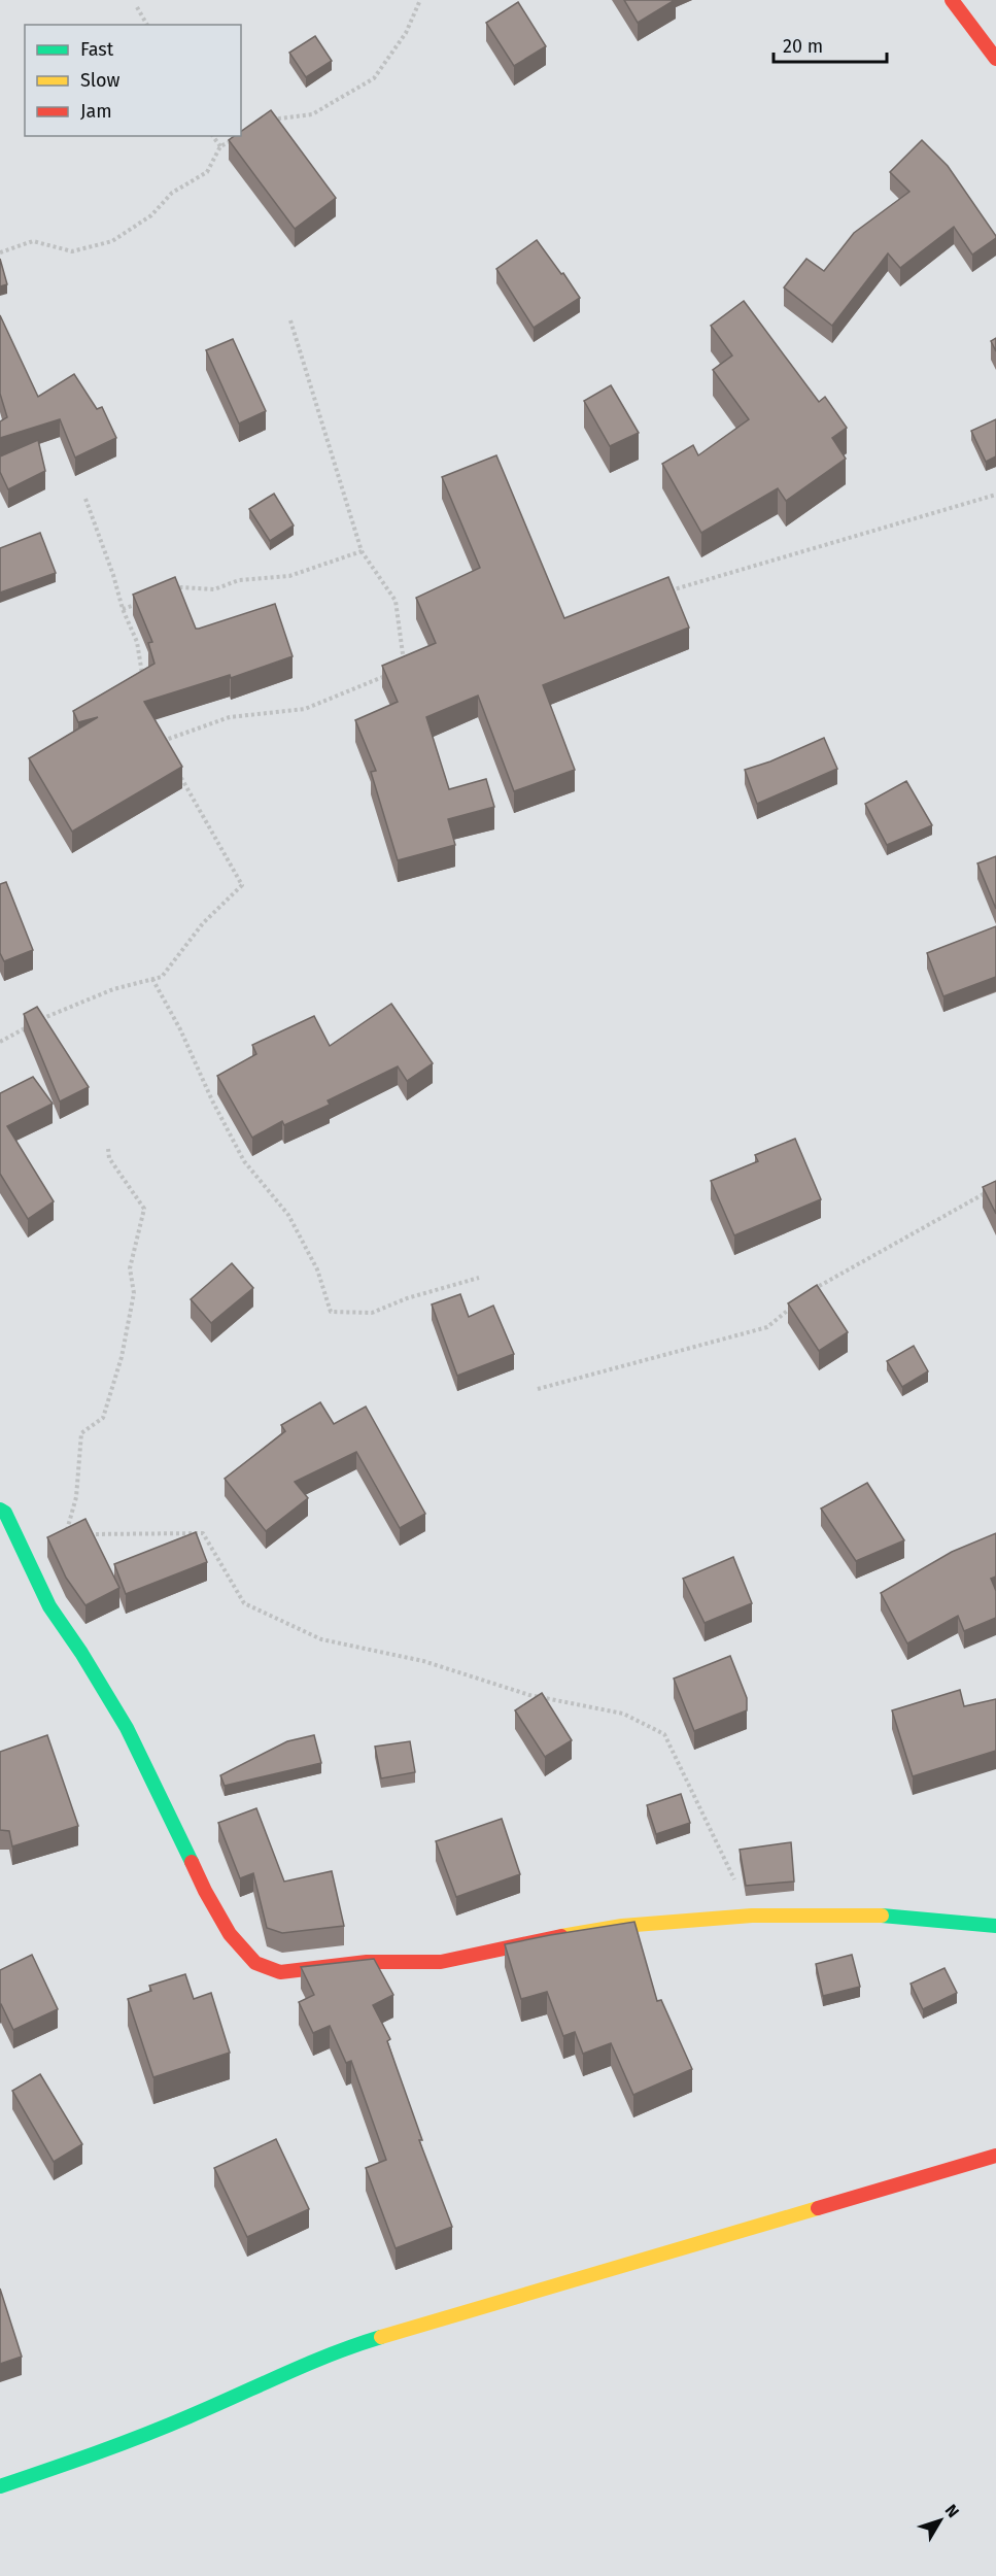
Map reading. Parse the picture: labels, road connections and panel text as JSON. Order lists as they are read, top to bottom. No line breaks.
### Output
{"legend":["Fast","Slow","Jam"],"scale_bar":"20 m","north":"top right"}
